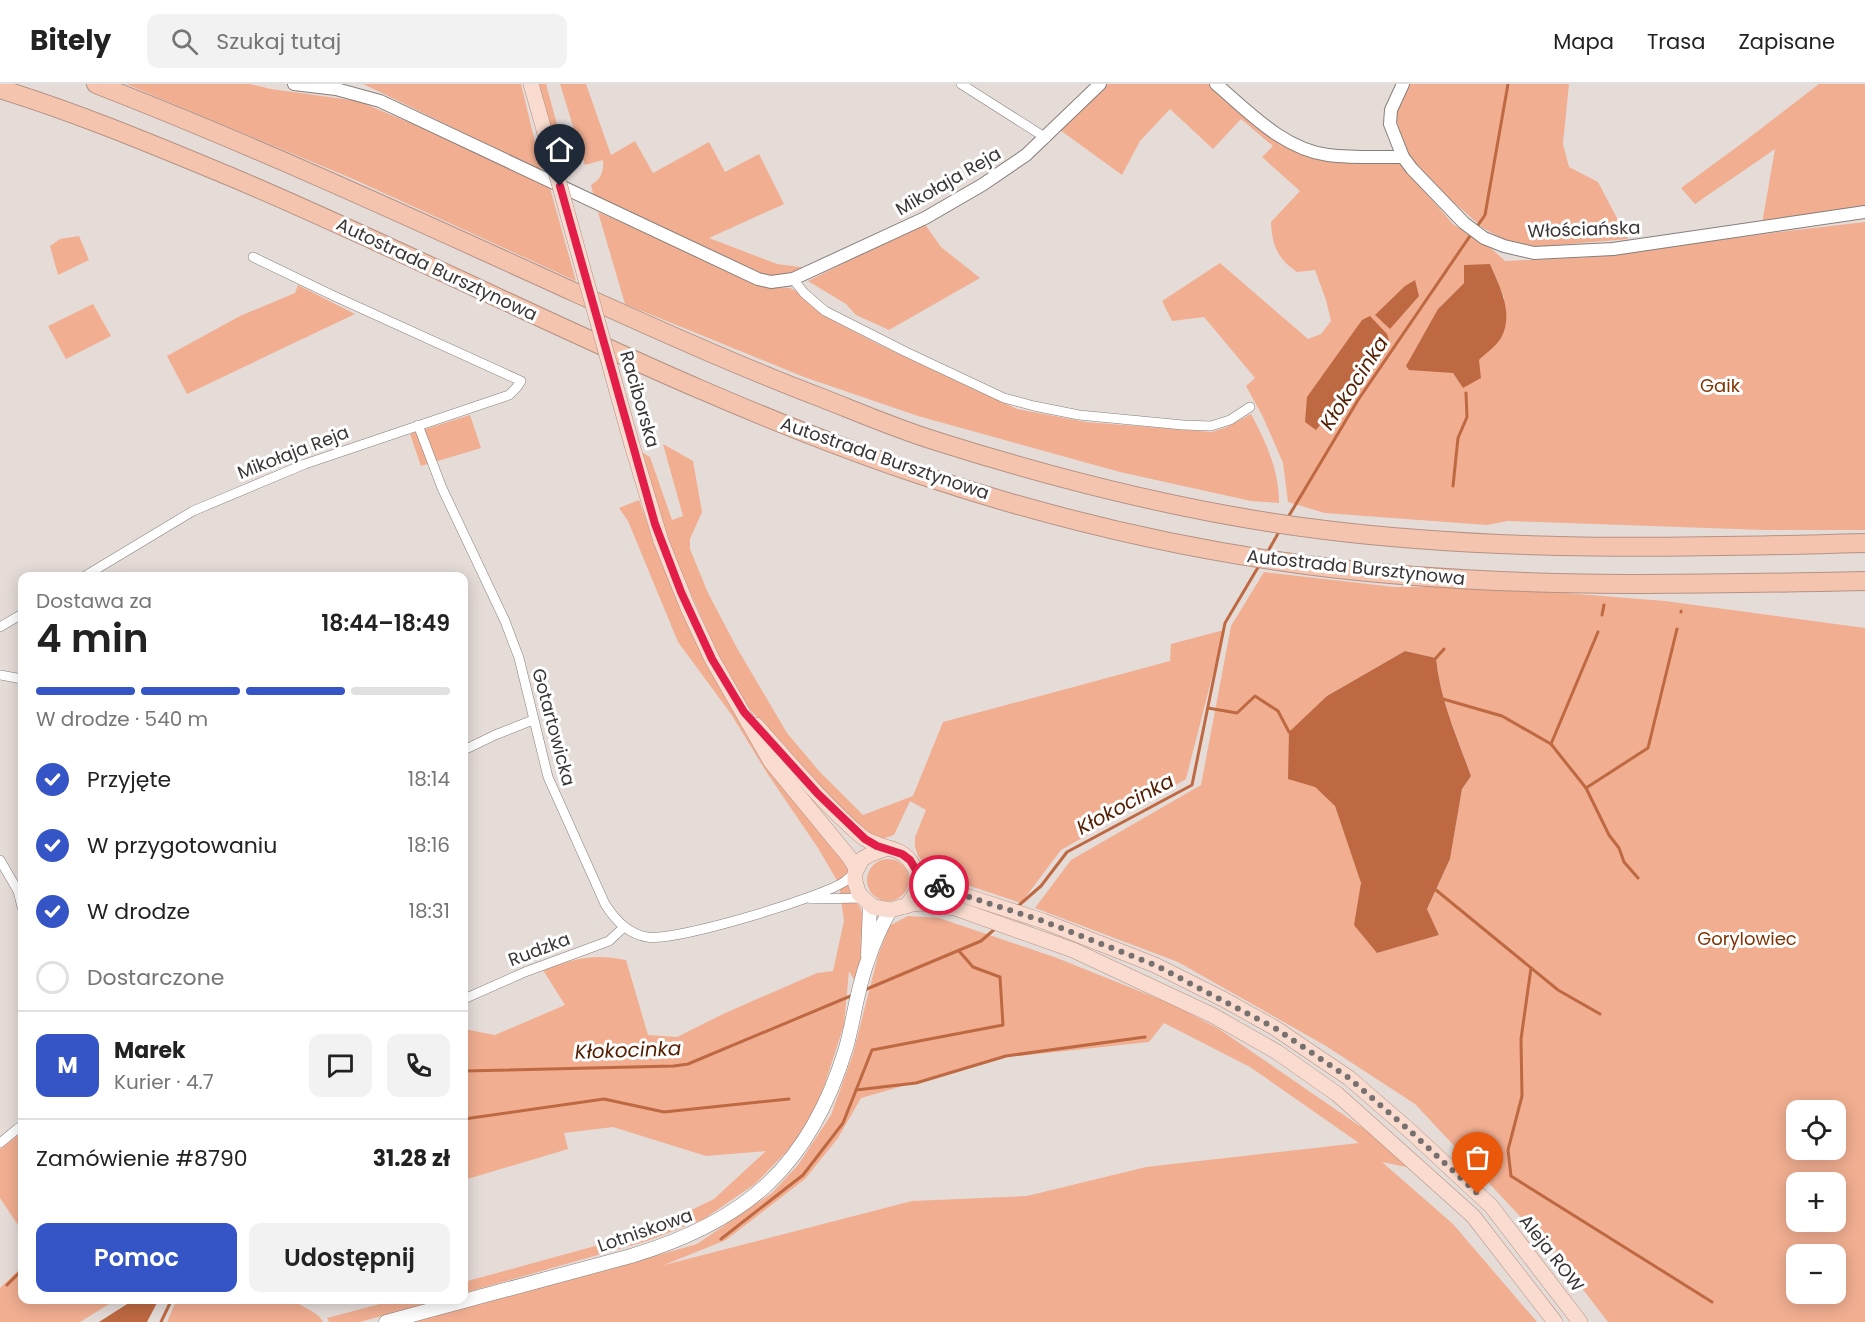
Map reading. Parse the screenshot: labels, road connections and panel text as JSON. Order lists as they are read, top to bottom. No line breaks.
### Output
{"streets":{"highway":["Autostrada Bursztynowa"],"main road":["Raciborska","Lotniskowa","Aleja ROW"],"street":["Mikołaja Reja","Włościańska","Gotartowicka","Rudzka"]},"crossings":[["Mikołaja Reja","Gotartowicka"],["Raciborska","Lotniskowa"],["Raciborska","Aleja ROW"],["Gotartowicka","Rudzka"],["Lotniskowa","Aleja ROW"]],"water":["Kłokocinka"],"parks":["Gaik","Gorylowiec"],"page":{"header":"Bitely","search":"Szukaj tutaj","nav":["Mapa","Trasa","Zapisane"],"heading":["4 min","Dostawa za","18:44–18:49"],"panel":["Marek","Kurier · 4.7","Zamówienie #8790","31.28 zł"],"bar":"W drodze · 540 m","list":[["Przyjęte","18:14"],["W przygotowaniu","18:16"],["W drodze","18:31"],"Dostarczone"],"round":"M","map_buttons":["+","−"],"buttons":["Pomoc","Udostępnij"]}}
